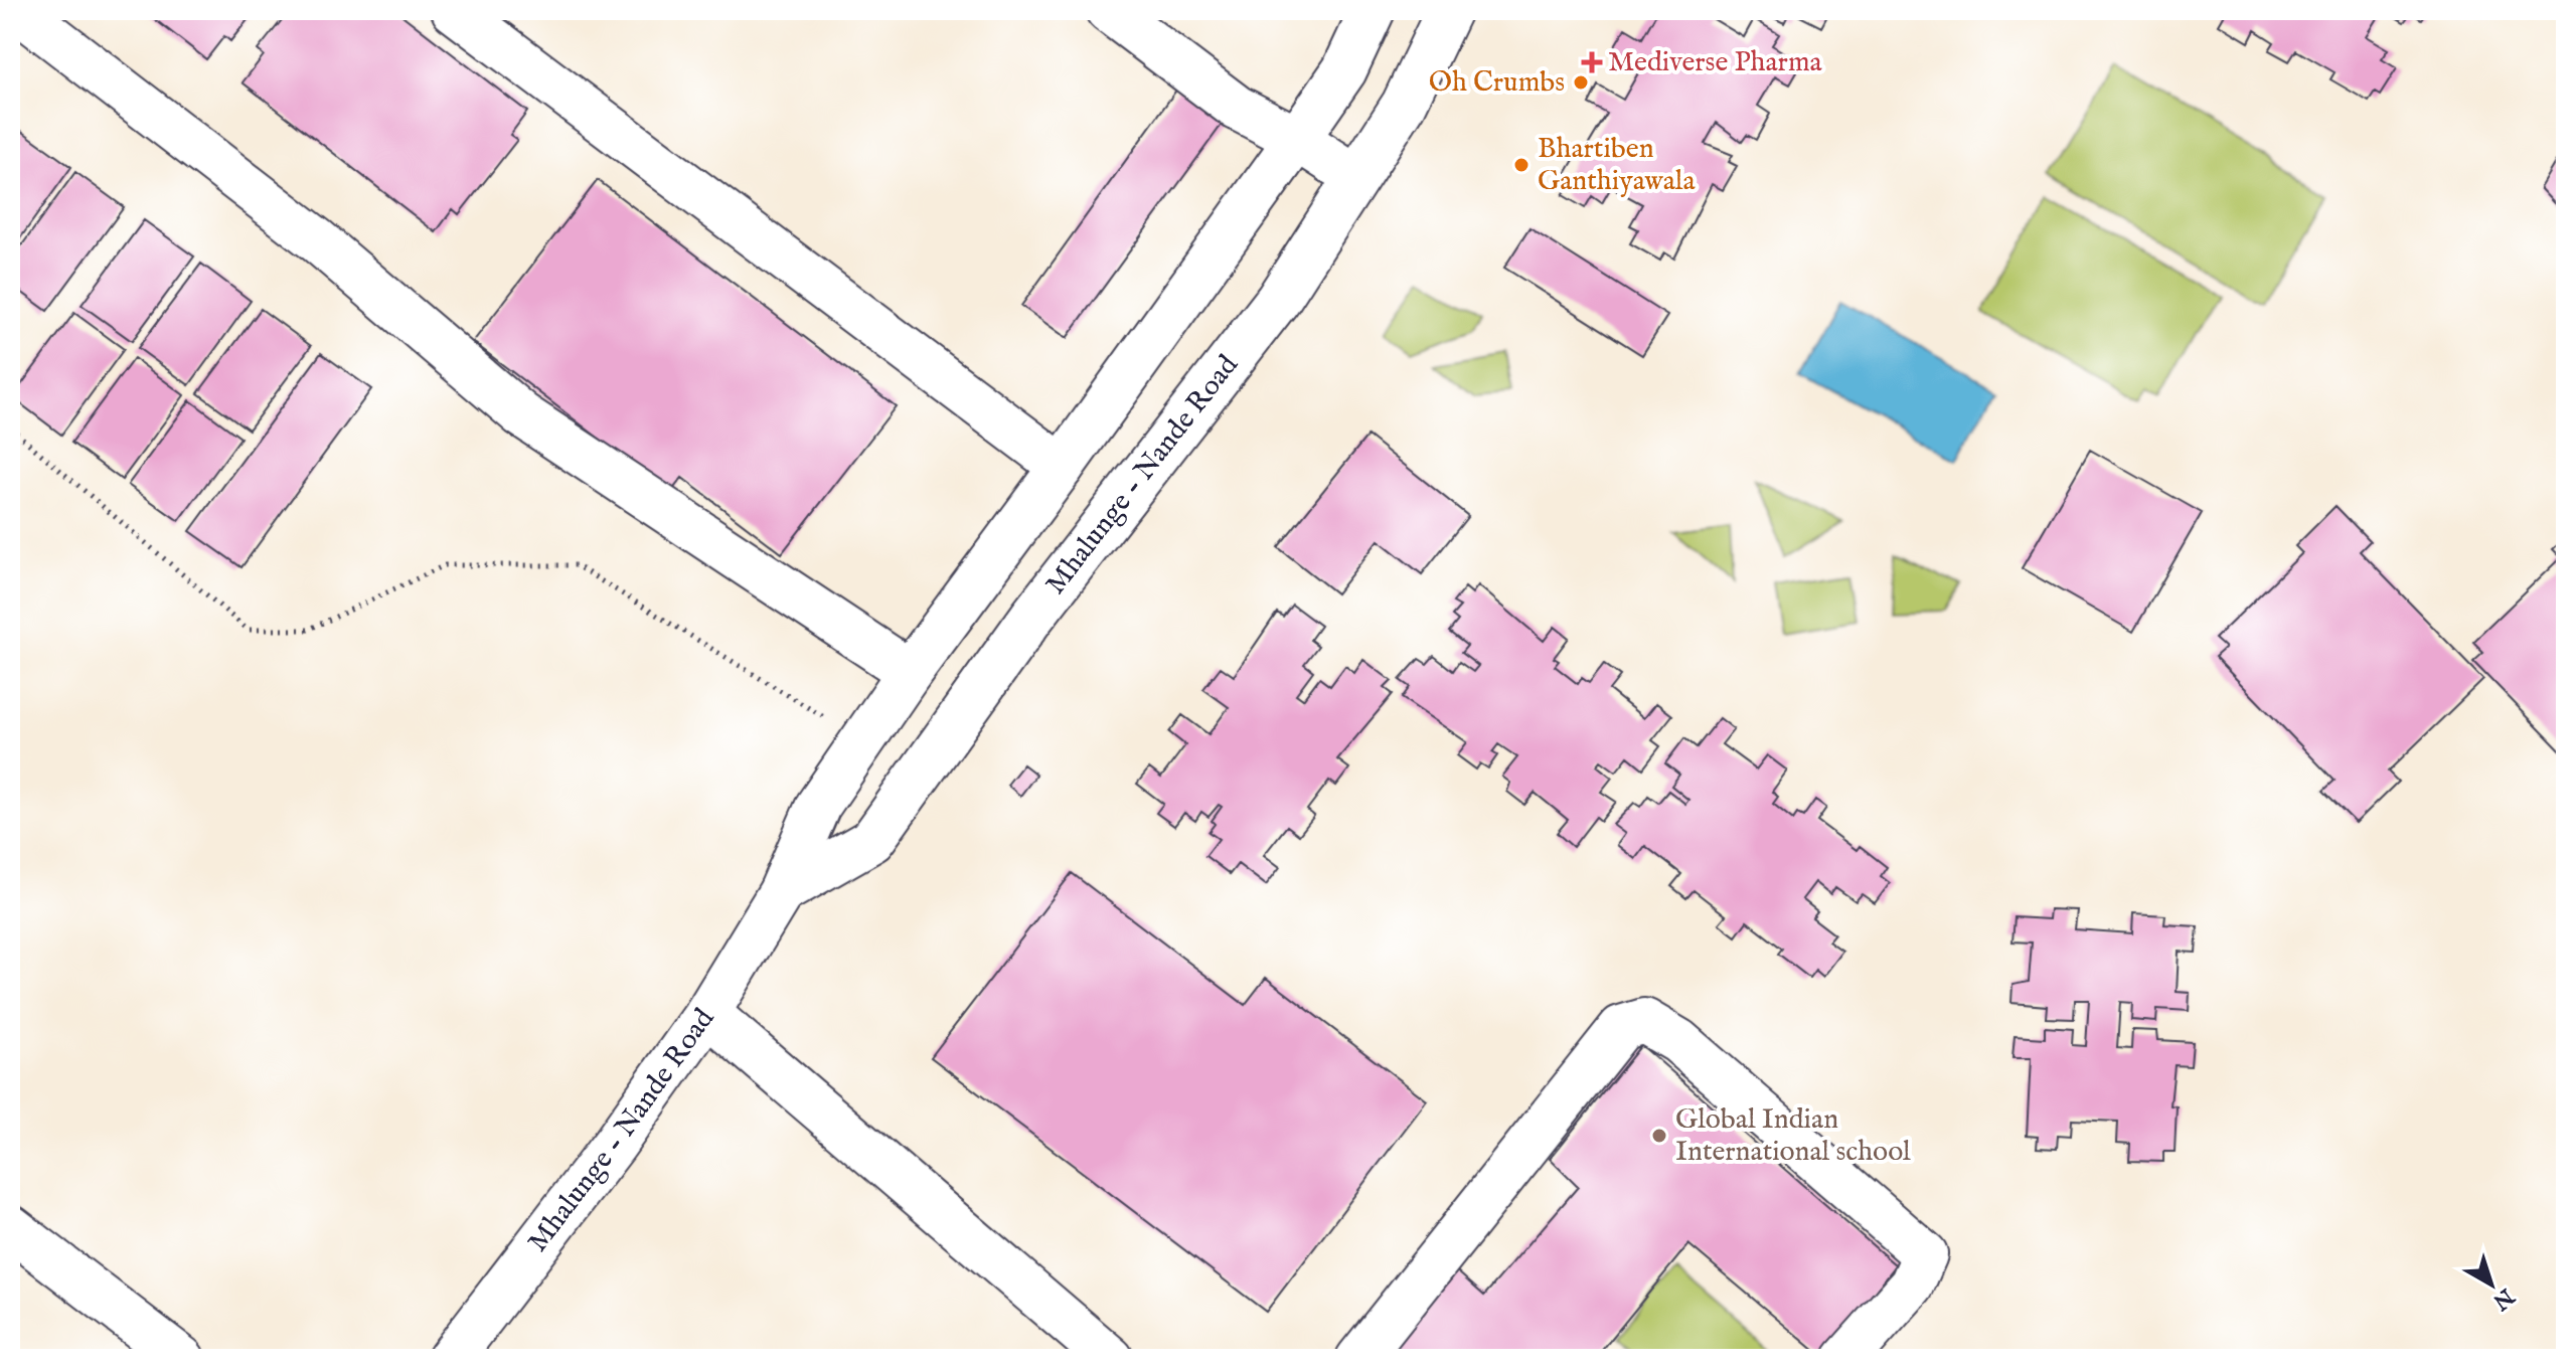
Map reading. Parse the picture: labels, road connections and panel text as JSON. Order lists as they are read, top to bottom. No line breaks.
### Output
{"streets":{"main road":["Mhalunge - Nande Road"]},"places":{"health":["Mediverse Pharma"],"other":["Oh Crumbs","Bhartiben Ganthiyawala","Global Indian International school"]},"north":"bottom right"}
